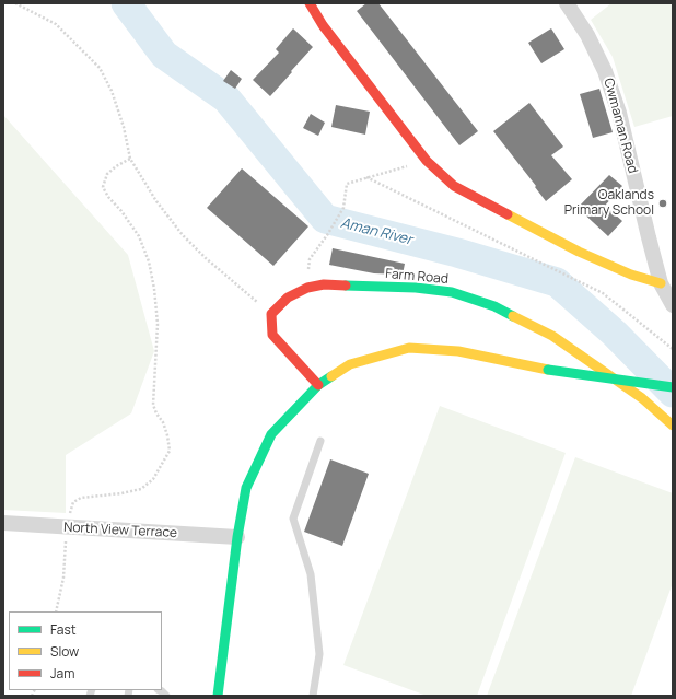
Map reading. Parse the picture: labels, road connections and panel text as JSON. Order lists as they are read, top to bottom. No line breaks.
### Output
{"streets":{"street":["Cwmaman Road","Farm Road","North View Terrace"]},"water":["Aman River"],"places":["Oaklands Primary School"],"legend":["Fast","Slow","Jam"]}
